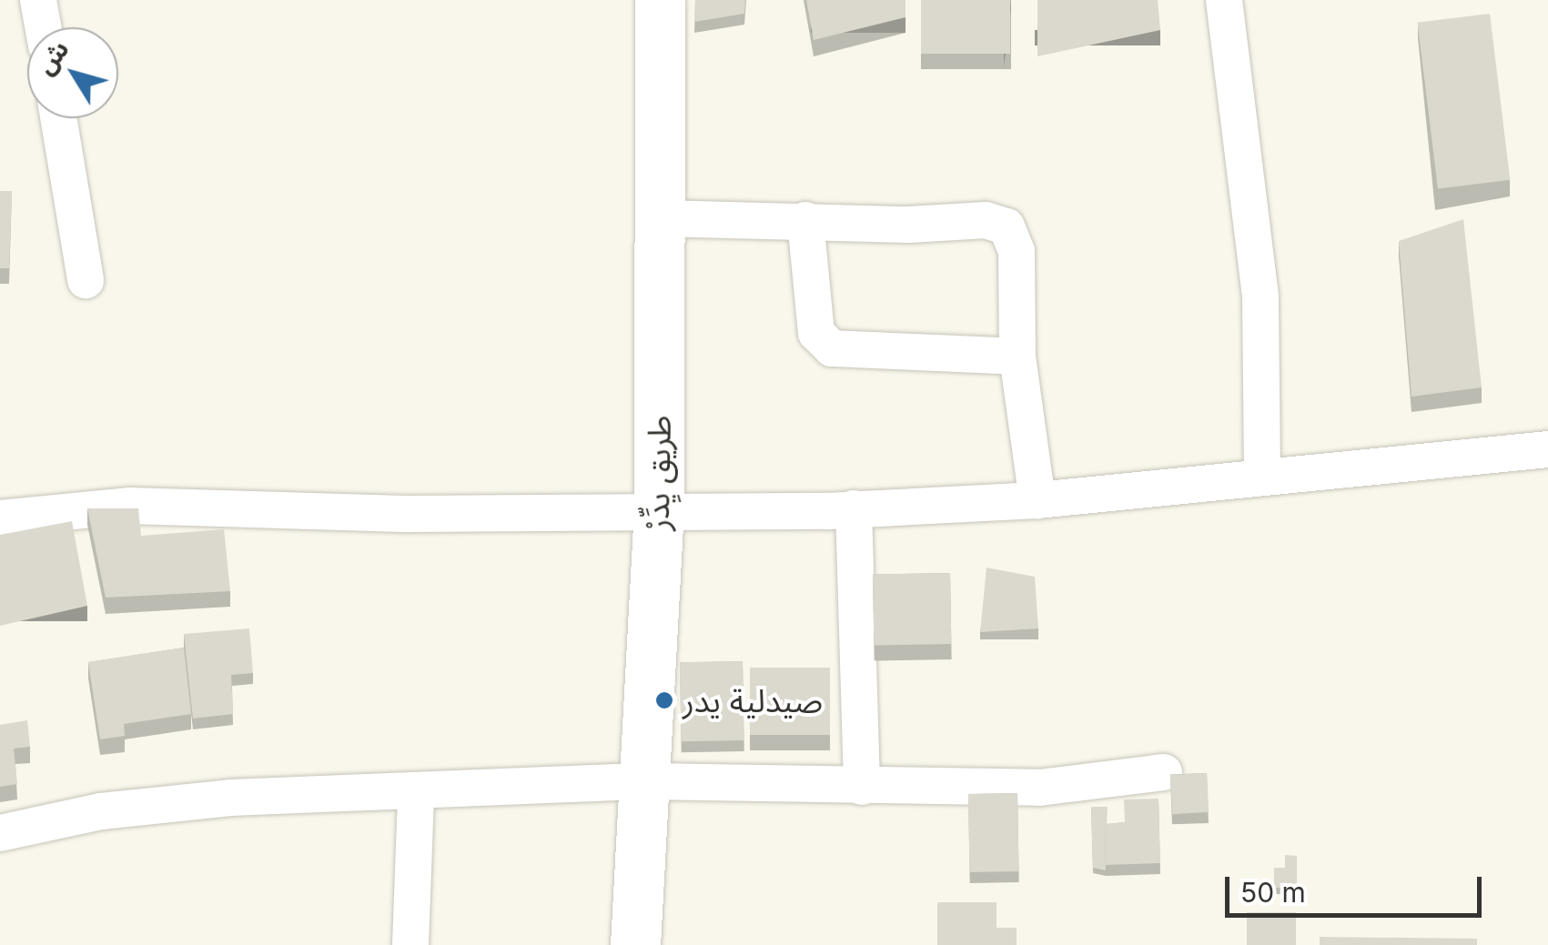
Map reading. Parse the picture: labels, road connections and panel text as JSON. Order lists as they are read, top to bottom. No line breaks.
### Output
{"streets":{"street":["طريق يِدِّرْ"]},"places":["صيدلية يدر"],"scale_bar":"50 m","north":"top left"}
